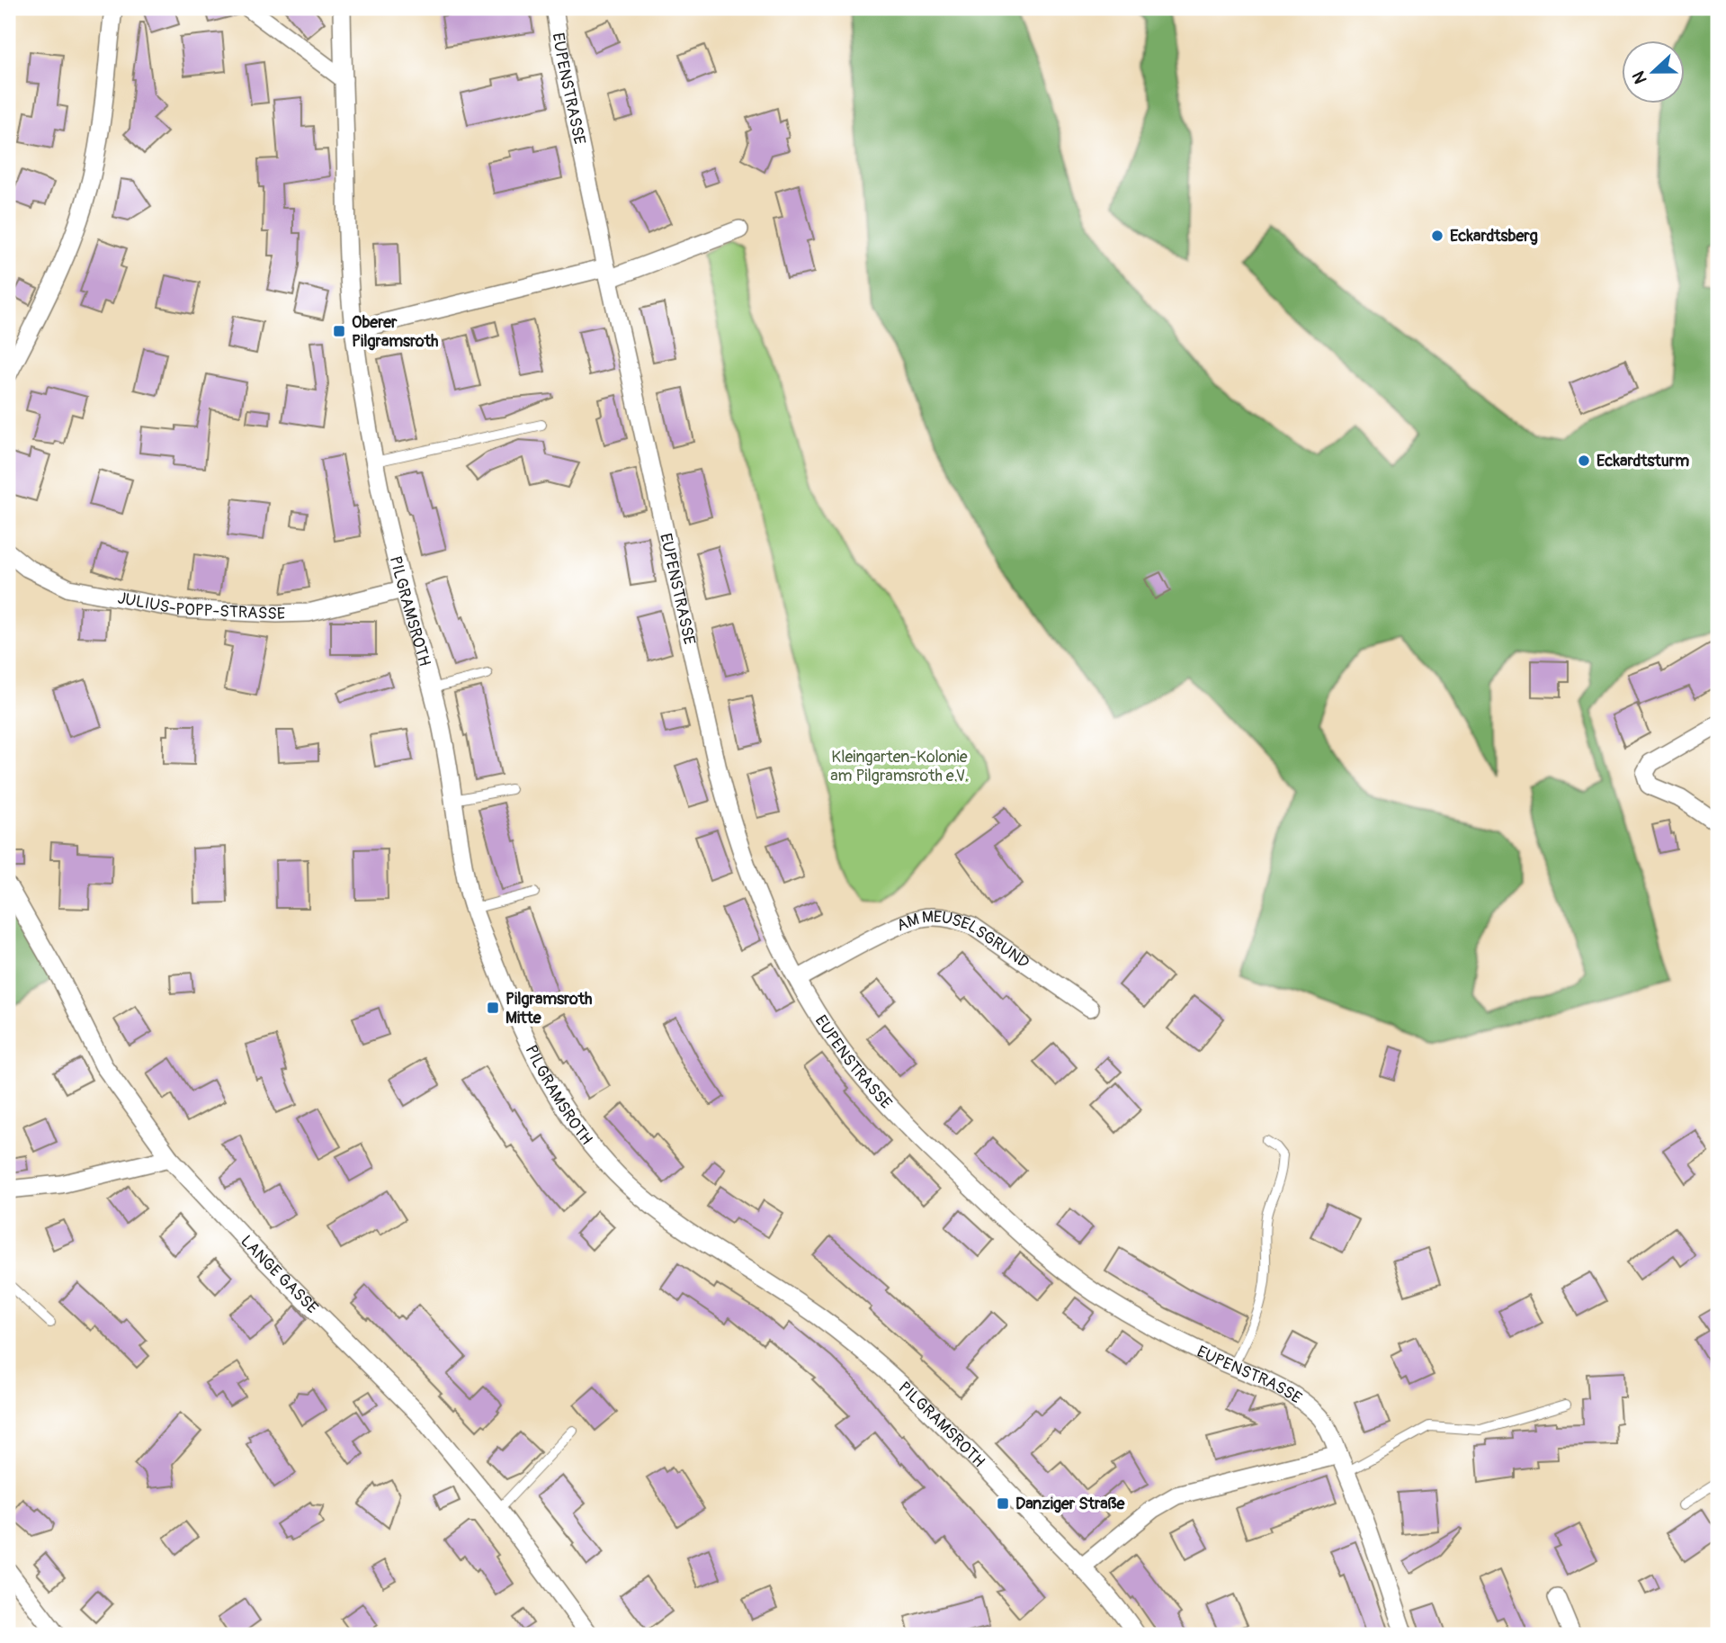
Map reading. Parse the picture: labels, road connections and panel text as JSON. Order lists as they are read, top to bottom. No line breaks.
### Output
{"streets":{"street":["EUPENSTRASSE","JULIUS-POPP-STRASSE","PILGRAMSROTH","AM MEUSELSGRUND","LANGE GASSE"]},"crossings":[["EUPENSTRASSE","AM MEUSELSGRUND"],["JULIUS-POPP-STRASSE","PILGRAMSROTH"]],"parks":["Kleingarten-Kolonie am Pilgramsroth e.V."],"places":{"other":["Eckardtsberg","Eckardtsturm"],"transit":["Oberer Pilgramsroth","Pilgramsroth Mitte","Danziger Straße"]},"north":"left"}
